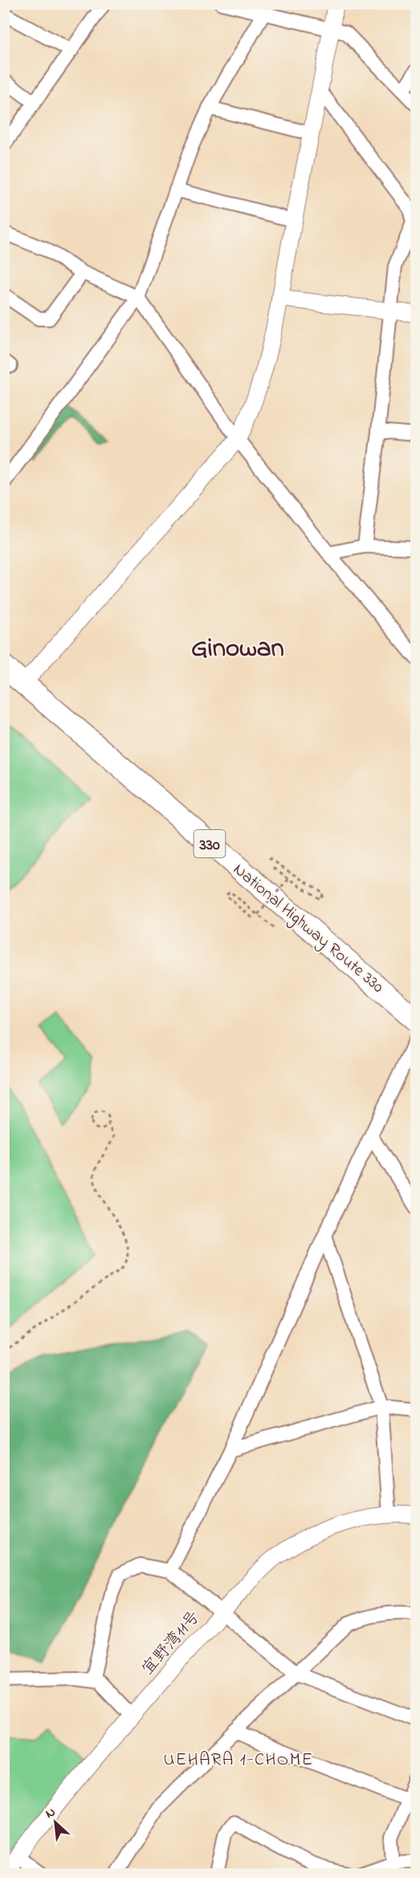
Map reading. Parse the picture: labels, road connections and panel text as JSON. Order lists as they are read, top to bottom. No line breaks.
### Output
{"streets":{"highway":["330","National Highway Route 330"],"street":["宜野湾11号"]},"districts":["Ginowan","UEHARA 1-CHOME"],"north":"top left"}
